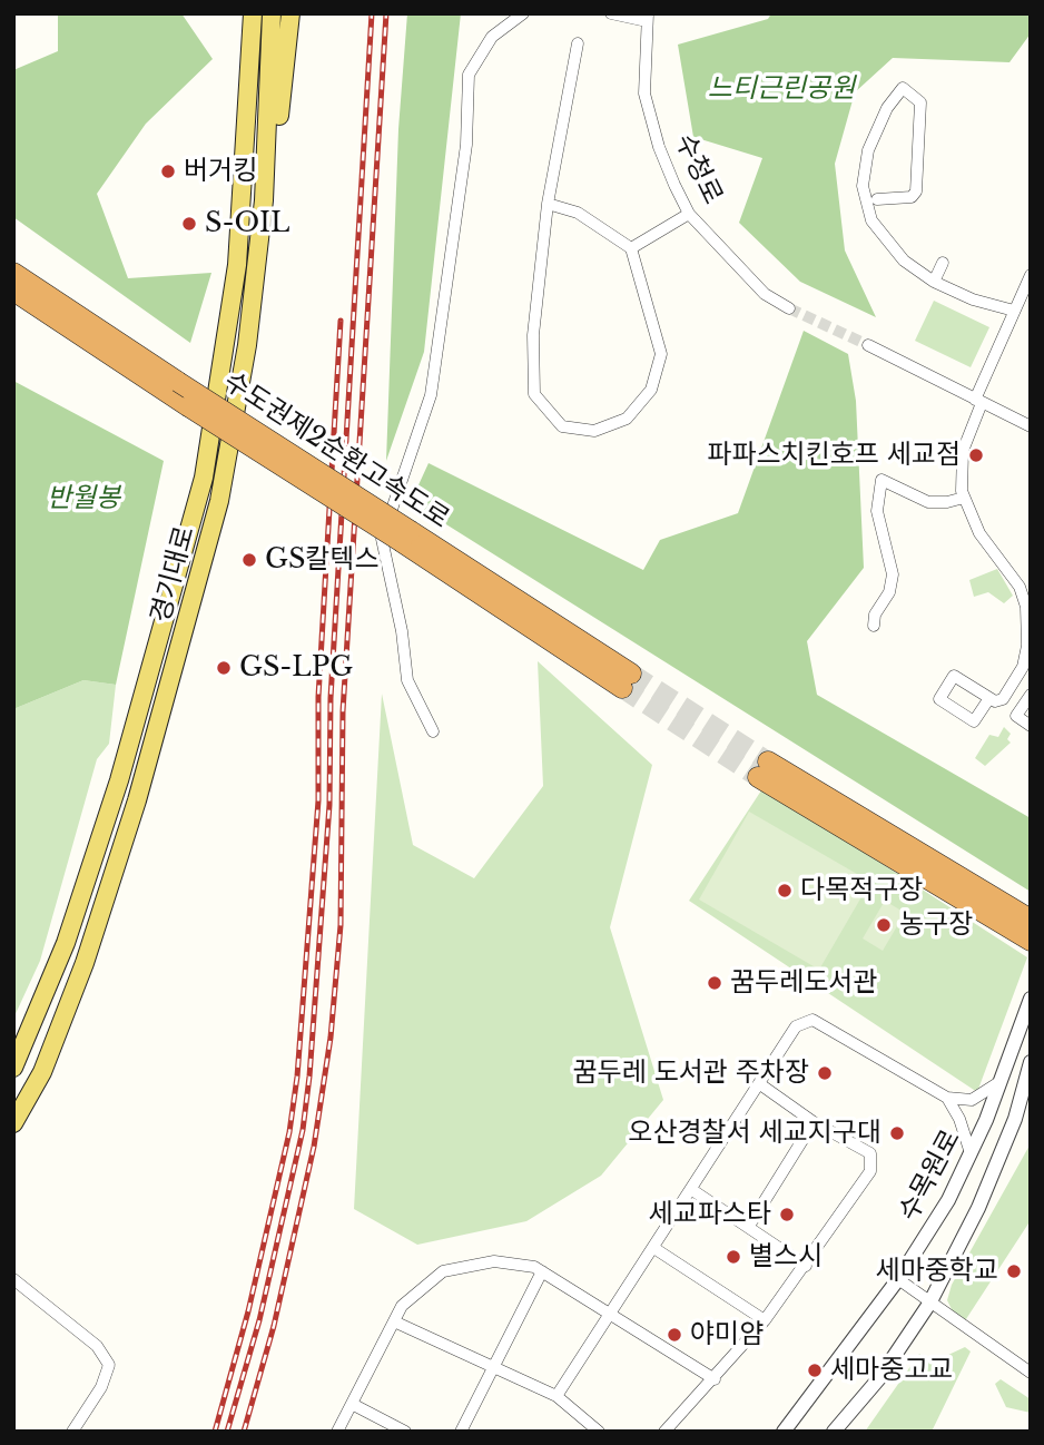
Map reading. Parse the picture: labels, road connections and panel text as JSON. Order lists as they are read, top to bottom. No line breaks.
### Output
{"streets":{"highway":["수도권제2순환고속도로"],"main road":["경기대로"],"street":["수청로","수목원로"]},"parks":["느티근린공원","반월봉"],"places":["버거킹","S-OIL","파파스치킨호프 세교점","GS칼텍스","GS-LPG","다목적구장","농구장","꿈두레도서관","꿈두레 도서관 주차장","오산경찰서 세교지구대","세교파스타","별스시","세마중학교","야미얌","세마중고교"]}
